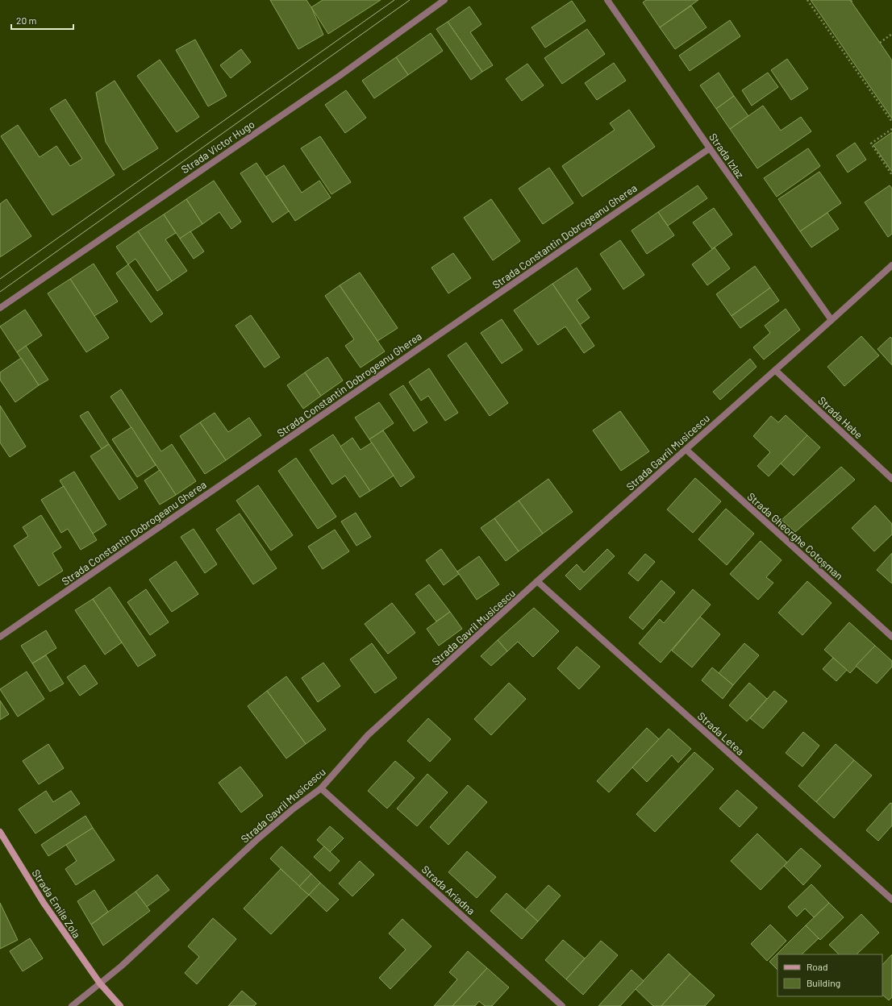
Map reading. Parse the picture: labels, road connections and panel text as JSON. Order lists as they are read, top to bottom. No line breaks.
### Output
{"streets":{"main road":["Strada Emile Zola"],"street":["Strada Victor Hugo","Strada Izlaz","Strada Constantin Dobrogeanu Gherea","Strada Hebe","Strada Gavril Musicescu","Strada Gheorghe Cotoșman","Strada Letea","Strada Ariadna"]},"crossings":[["Strada Izlaz","Strada Constantin Dobrogeanu Gherea"],["Strada Izlaz","Strada Gavril Musicescu"],["Strada Hebe","Strada Gavril Musicescu"],["Strada Gavril Musicescu","Strada Gheorghe Cotoșman"],["Strada Gavril Musicescu","Strada Letea"],["Strada Gavril Musicescu","Strada Ariadna"],["Strada Gavril Musicescu","Strada Emile Zola"]],"legend":["Road","Building"],"scale_bar":"20 m"}
